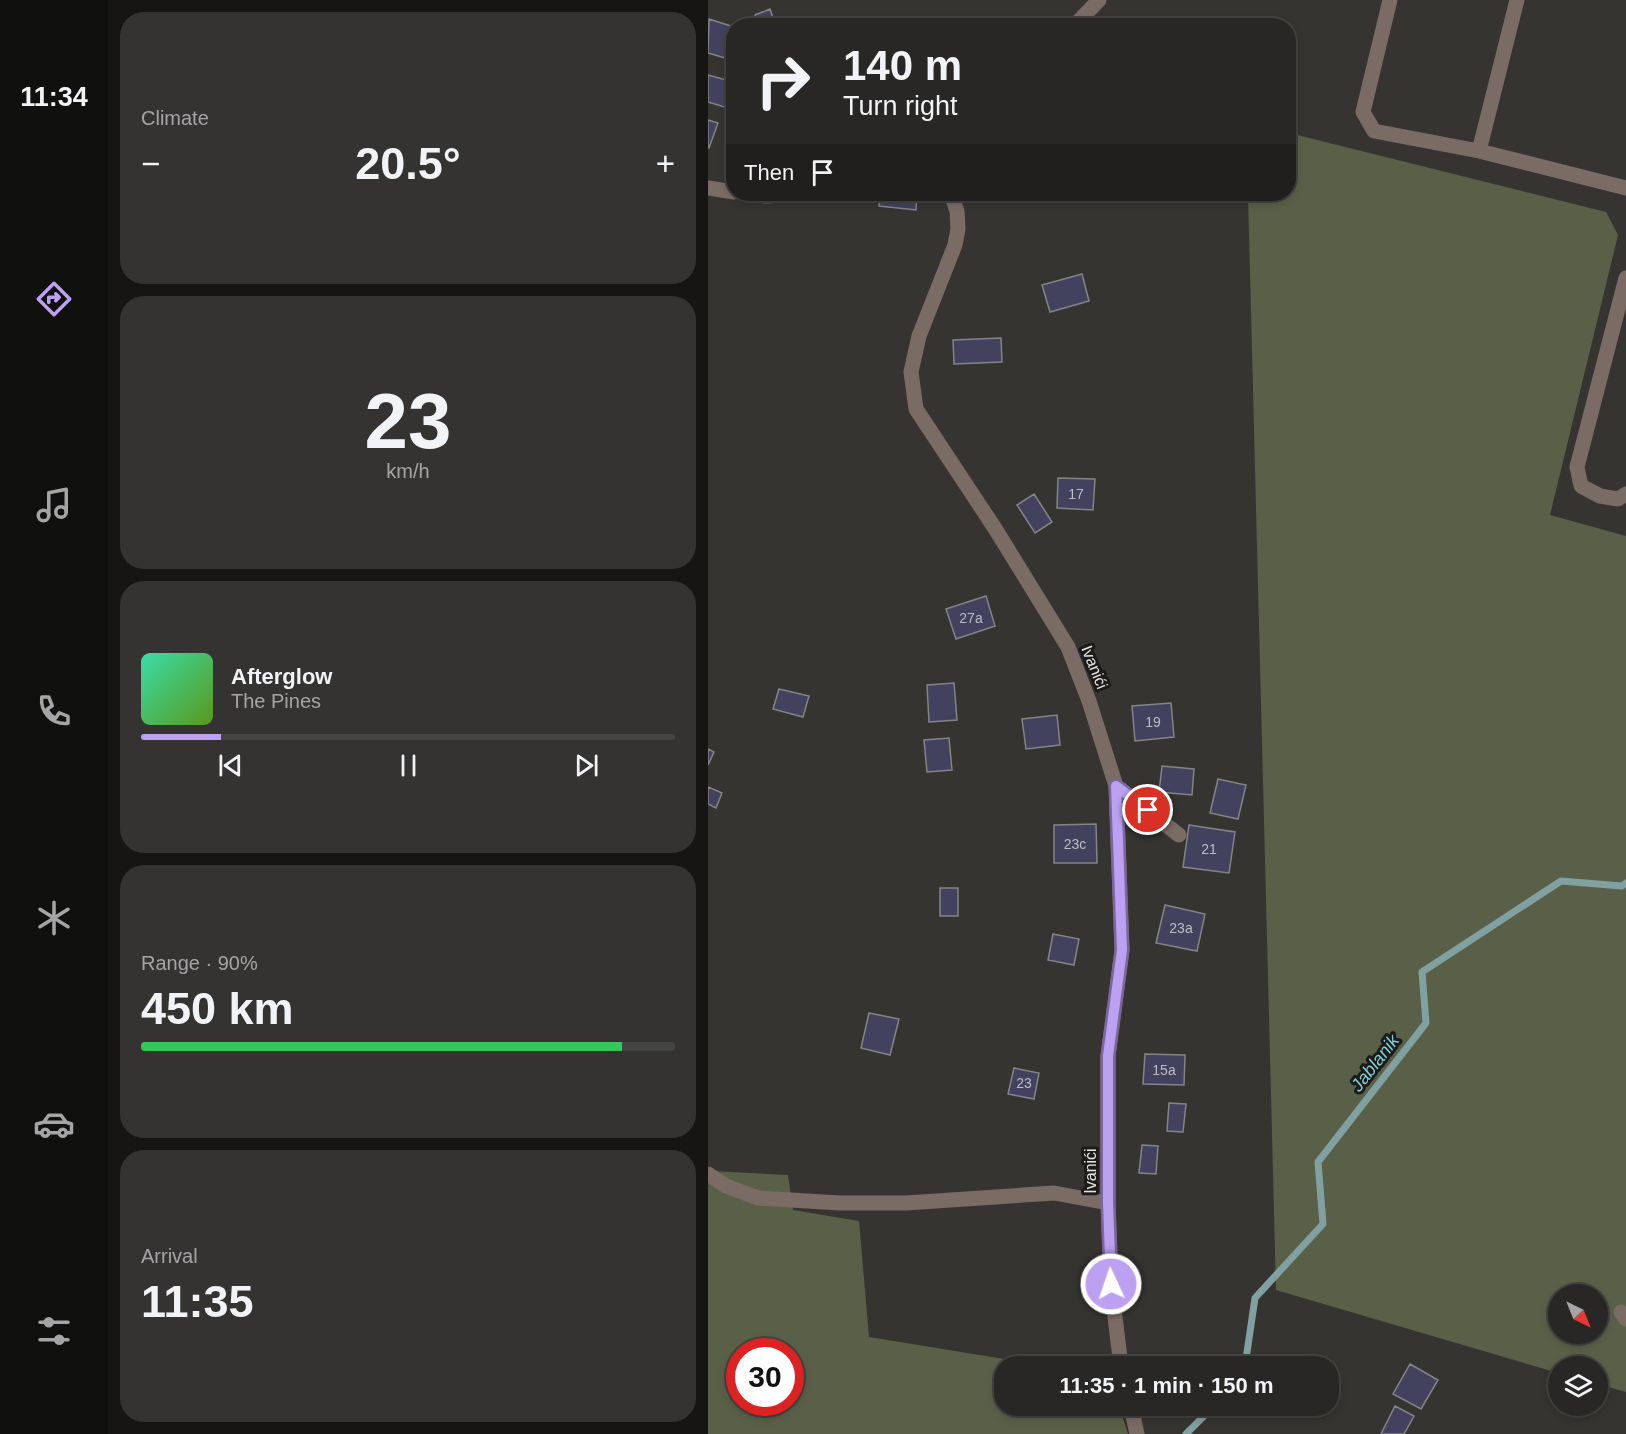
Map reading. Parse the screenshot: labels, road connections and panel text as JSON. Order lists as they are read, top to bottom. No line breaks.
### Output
{"streets":{"street":["Ivanići"]},"water":["Jablanik"],"house_numbers":["17","27a","19","23c","21","23a","15a","23"],"north":"bottom right","page":{"tabs":"11:34","tile":["Climate",["23","km/h"],["Range · 90%","450 km"],["Arrival","11:35"]],"turn":["140 m","Turn right"],"heat":["−","20.5°","+"],"then":"Then","song":["Afterglow","The Pines"],"limit":"30","trip":"11:35 · 1 min · 150 m"}}
